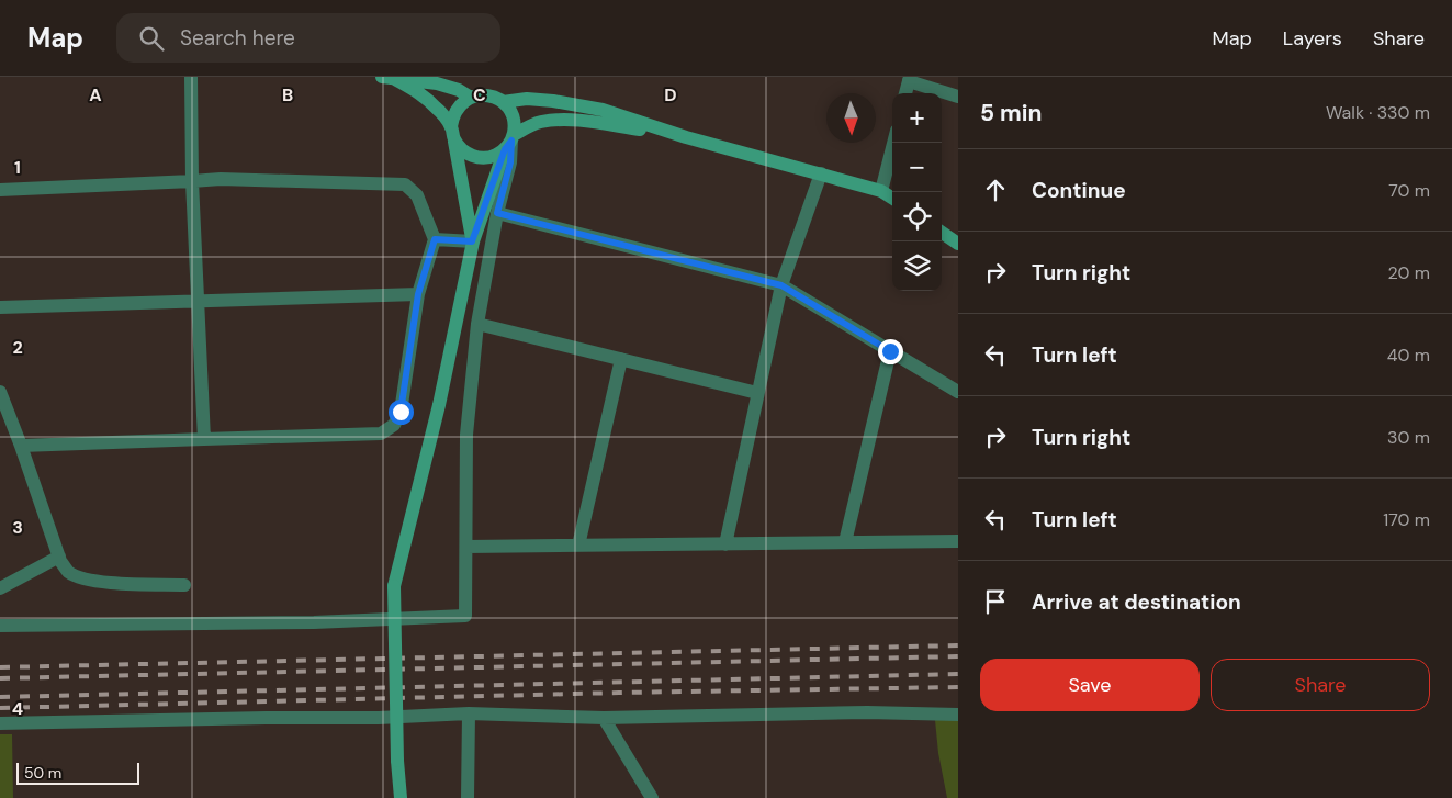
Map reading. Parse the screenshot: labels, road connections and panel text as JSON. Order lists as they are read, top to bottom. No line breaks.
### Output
{"scale_bar":"50 m","north":"bottom","page":{"header":"Map","search":"Search here","nav":["Map","Layers","Share"],"heading":["5 min","Walk · 330 m"],"map_buttons":["+","−"],"list":[["Continue","70 m"],["Turn right","20 m"],["Turn left","40 m"],["Turn right","30 m"],["Turn left","170 m"],"Arrive at destination"],"buttons":["Save","Share"],"scale":"50 m"},"grid":{"columns":["A","B","C","D"],"rows":["1","2","3","4"]}}
